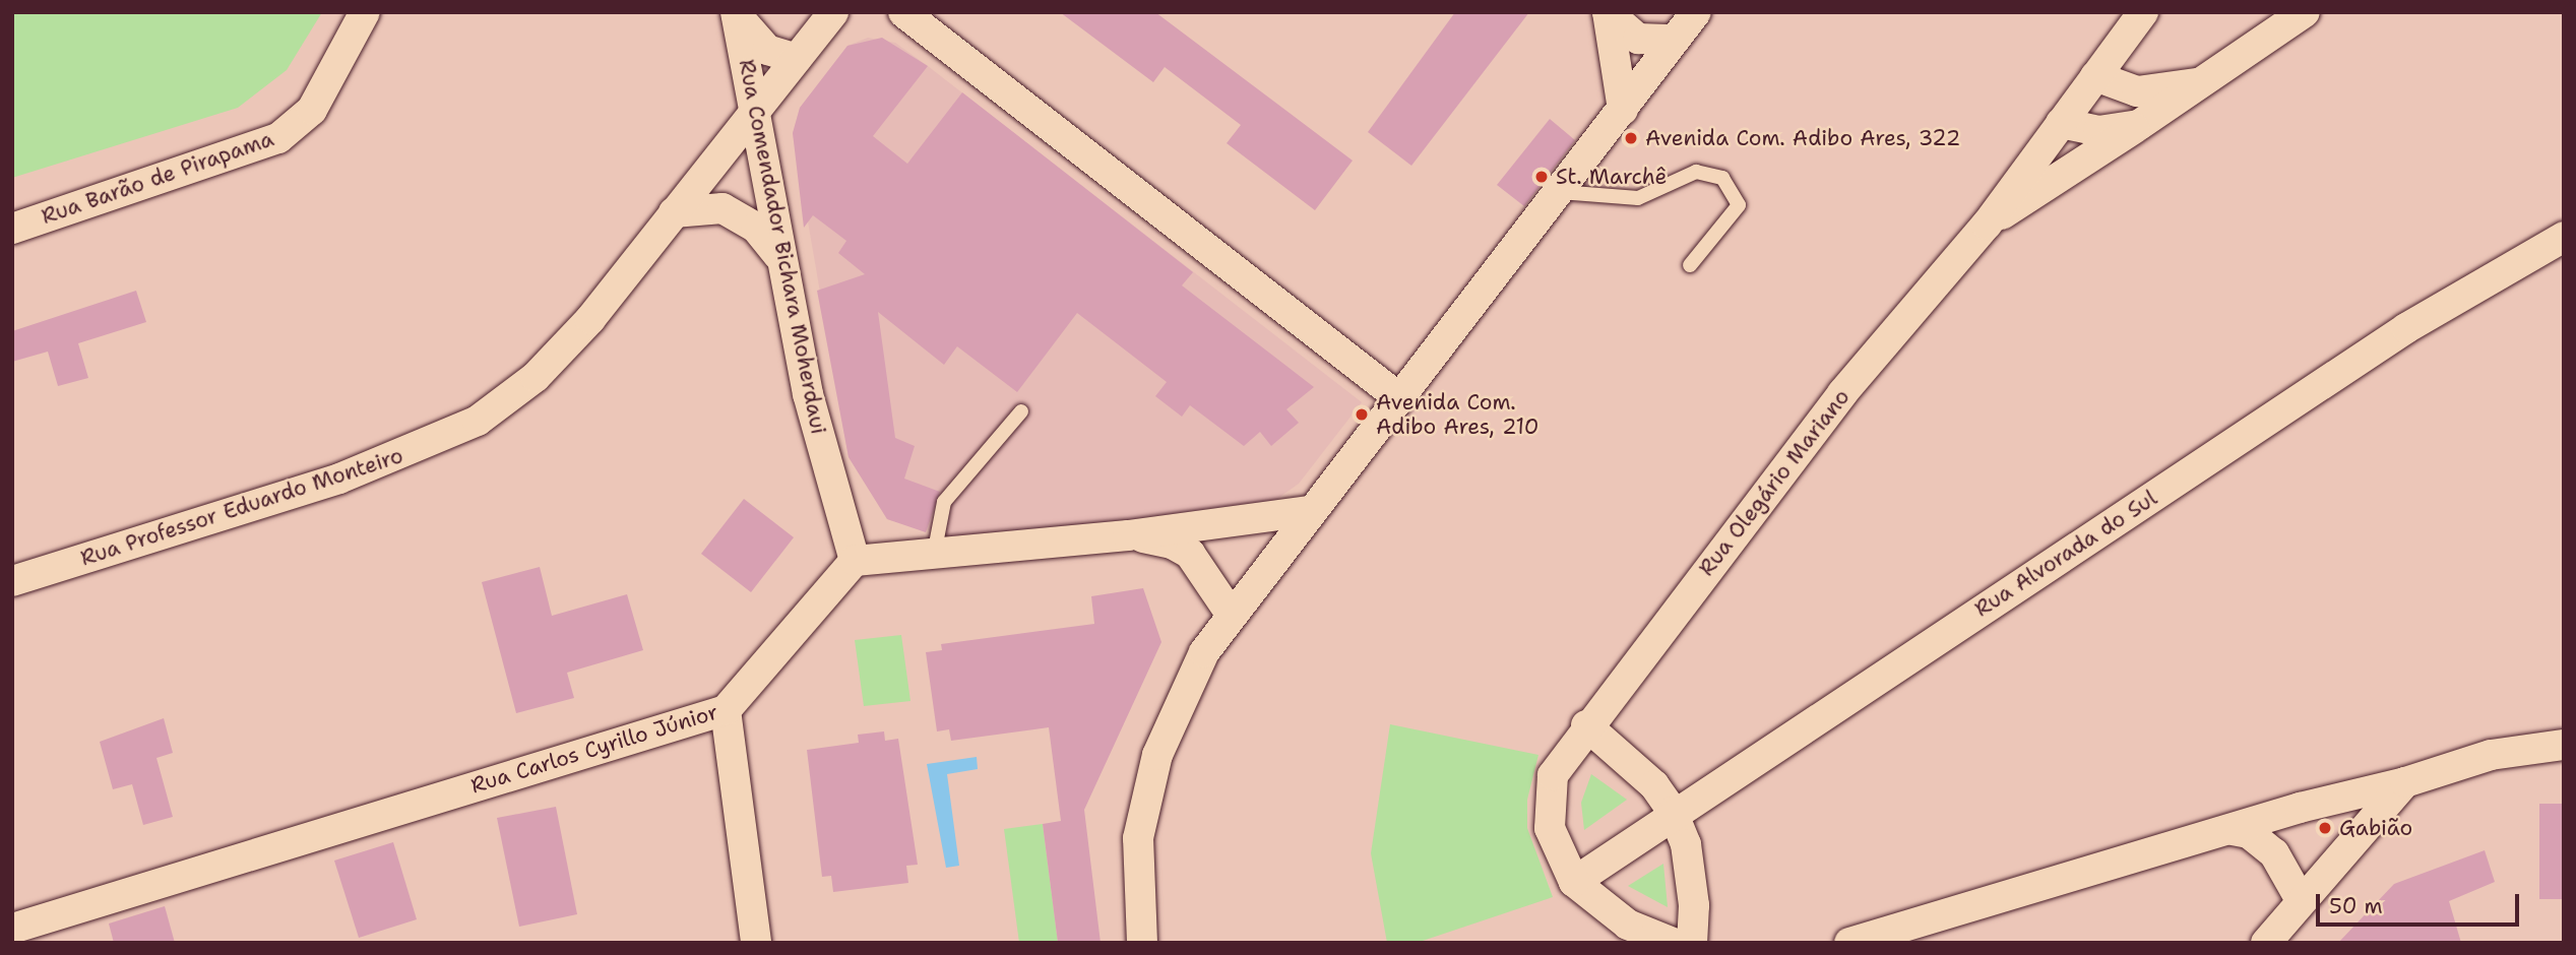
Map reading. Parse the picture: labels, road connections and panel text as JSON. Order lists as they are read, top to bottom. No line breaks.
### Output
{"streets":{"street":["Rua Barão de Pirapama","Rua Comendador Bichara Moherdaui","Rua Olegário Mariano","Rua Professor Eduardo Monteiro","Rua Alvorada do Sul","Rua Carlos Cyrillo Júnior"]},"crossings":[["Rua Comendador Bichara Moherdaui","Rua Professor Eduardo Monteiro"],["Rua Comendador Bichara Moherdaui","Rua Carlos Cyrillo Júnior"],["Rua Olegário Mariano","Rua Alvorada do Sul"]],"places":["Avenida Com. Adibo Ares, 322","St. Marchê","Avenida Com. Adibo Ares, 210","Gabião"],"scale_bar":"50 m"}
